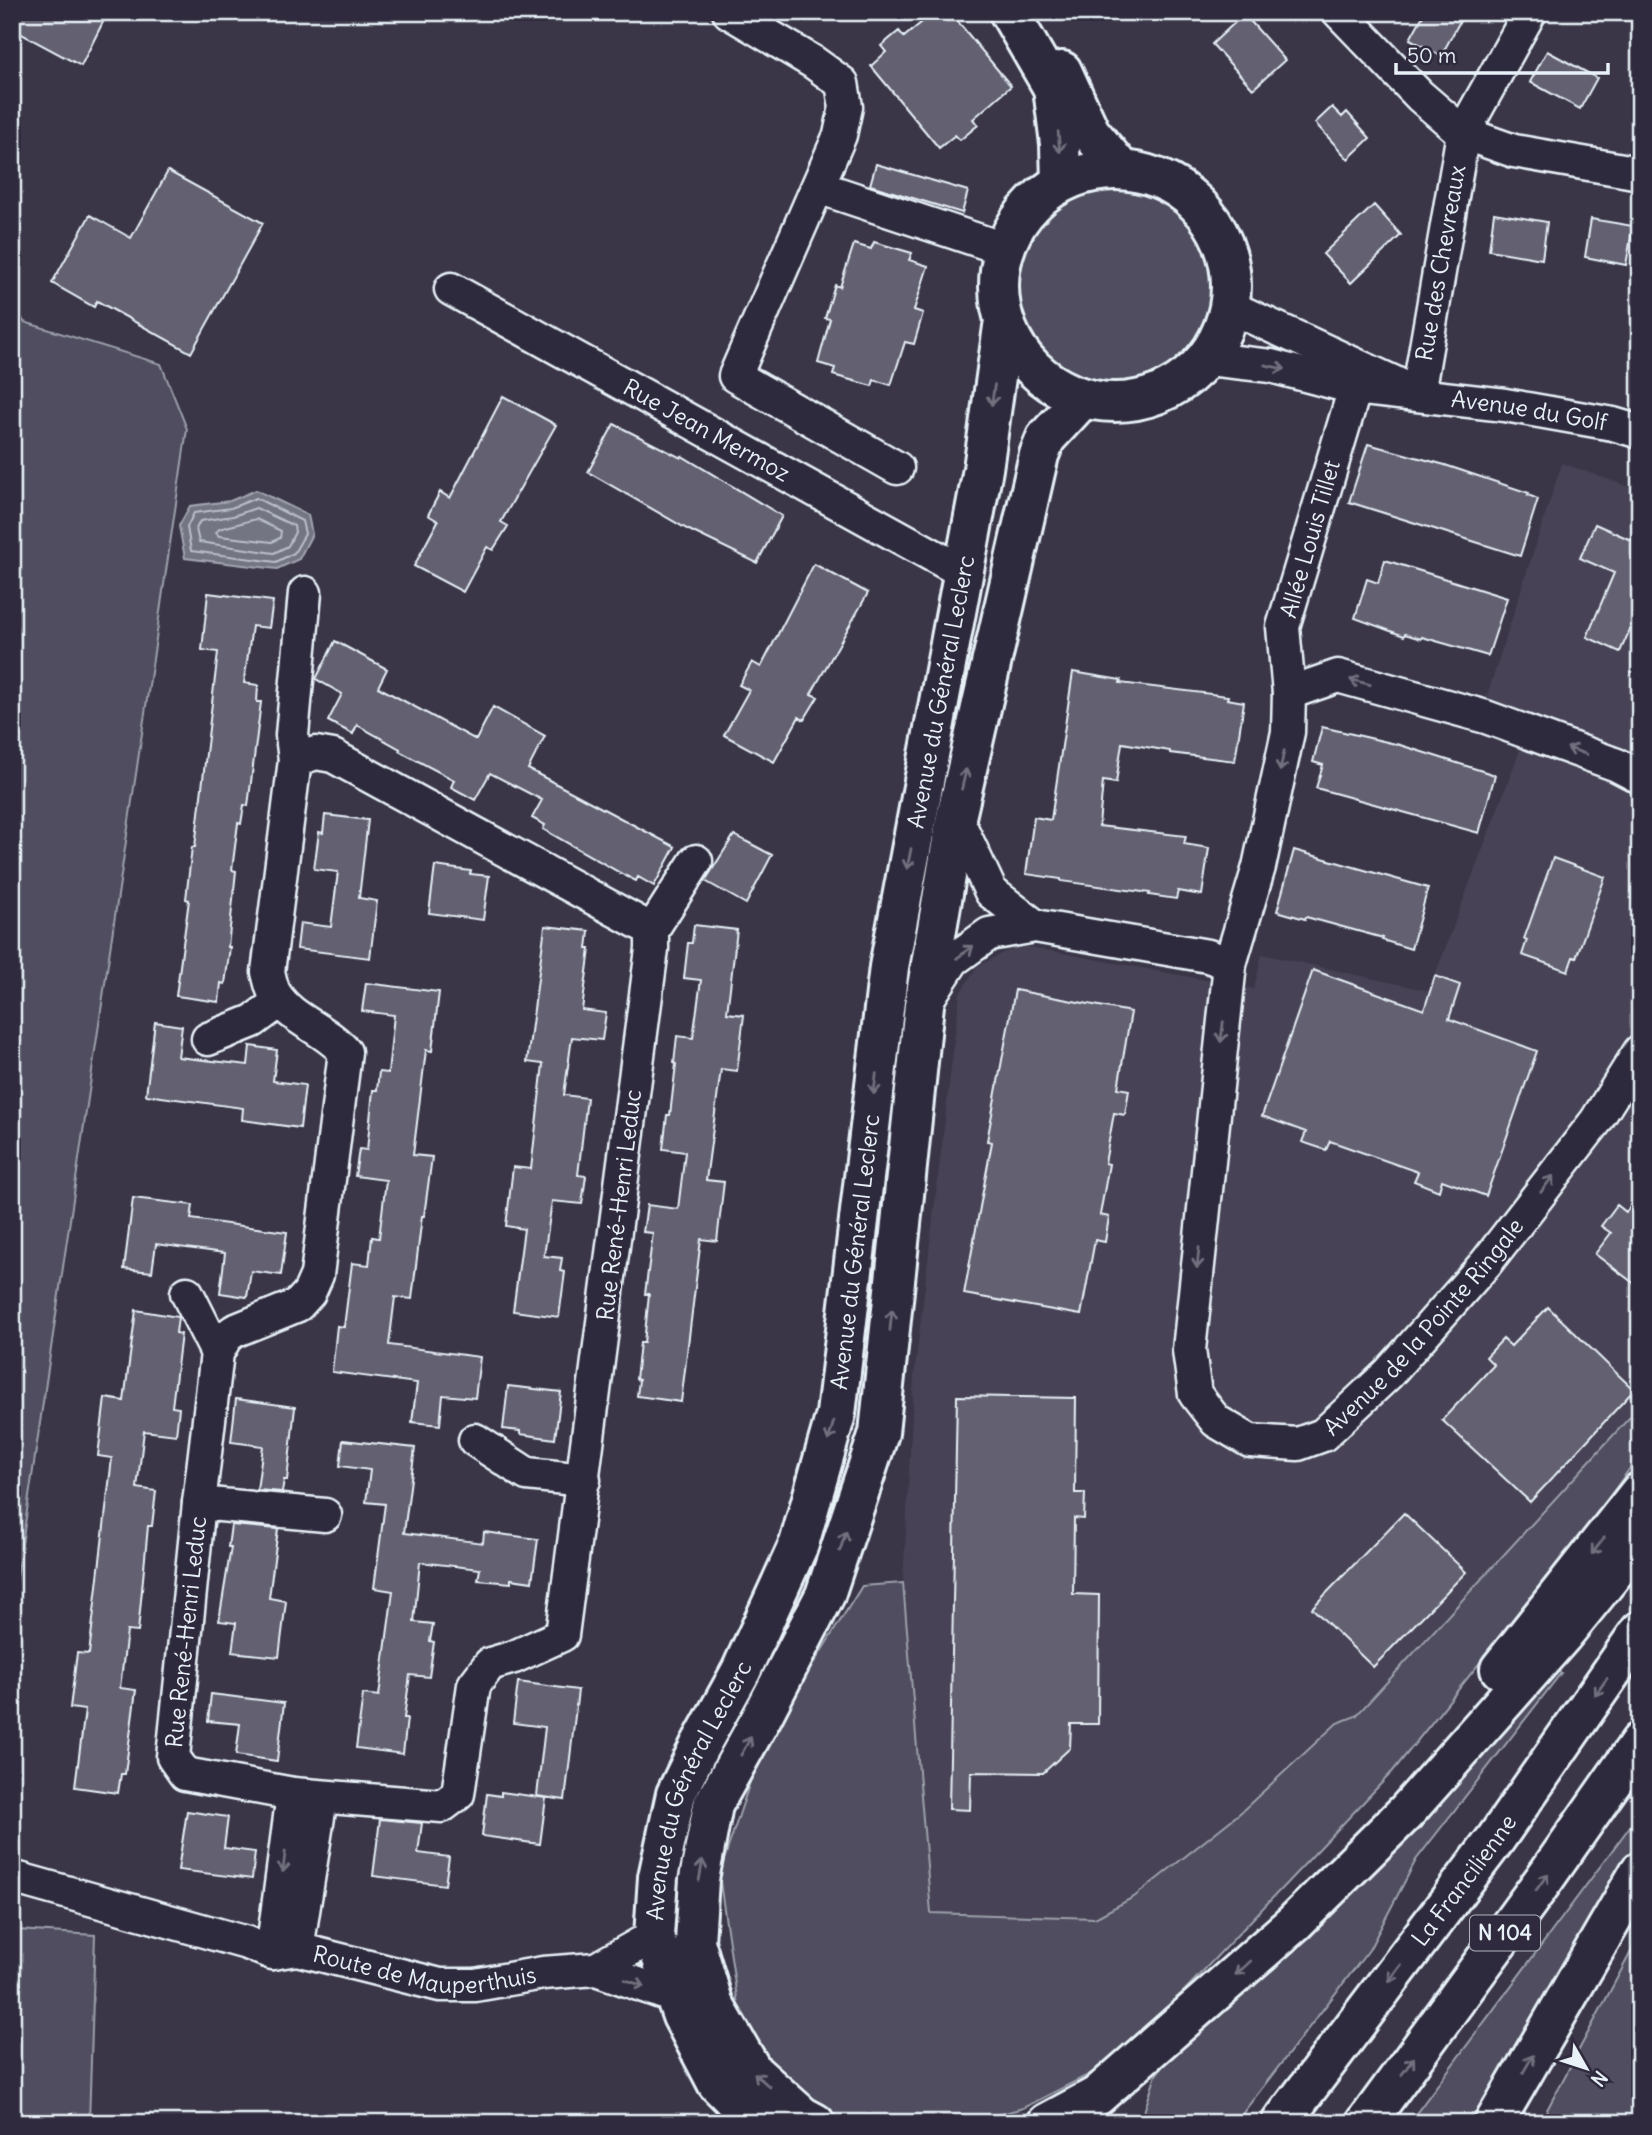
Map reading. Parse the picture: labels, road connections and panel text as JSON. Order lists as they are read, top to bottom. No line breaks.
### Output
{"streets":{"main road":["Avenue du Général Leclerc","La Francilienne","N 104"],"street":["Rue des Chevreaux","Avenue du Golf","Rue Jean Mermoz","Allée Louis Tillet","Rue René-Henri Leduc","Avenue de la Pointe Ringale","Route de Mauperthuis"]},"crossings":[["Rue des Chevreaux","Avenue du Golf"],["Avenue du Golf","Allée Louis Tillet"],["Avenue du Golf","Avenue du Général Leclerc"],["Rue Jean Mermoz","Avenue du Général Leclerc"],["Allée Louis Tillet","Avenue de la Pointe Ringale"],["Avenue du Général Leclerc","Route de Mauperthuis"]],"scale_bar":"50 m","north":"bottom right"}
